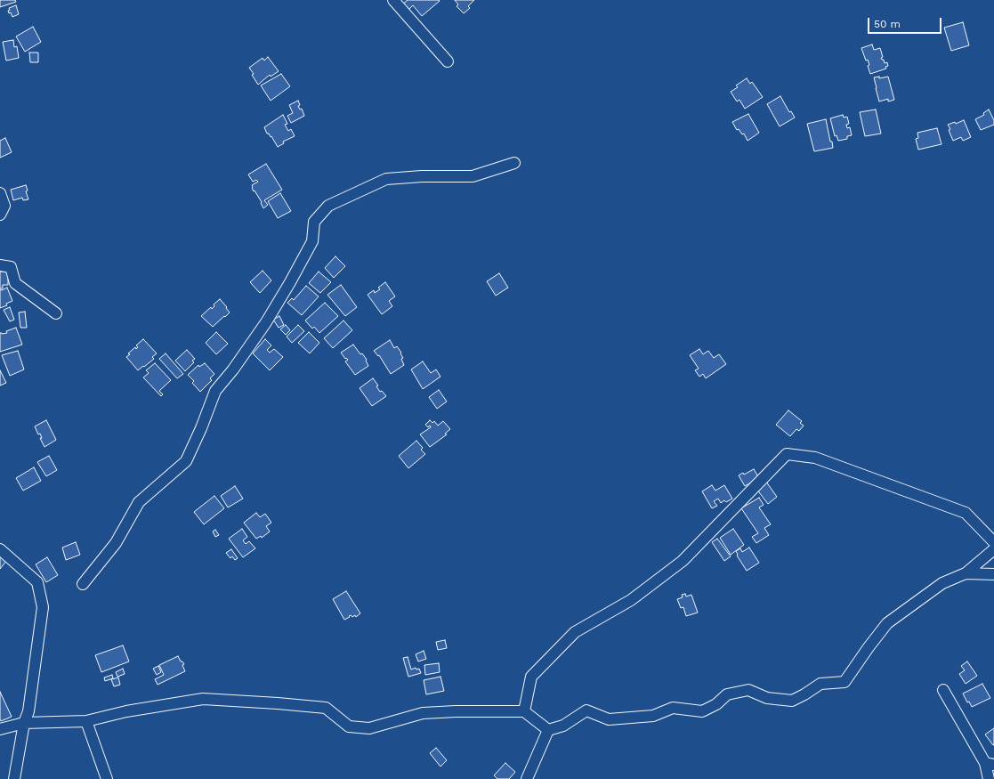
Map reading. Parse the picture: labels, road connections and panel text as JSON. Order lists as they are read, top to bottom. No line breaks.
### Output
{"scale_bar":"50 m"}
